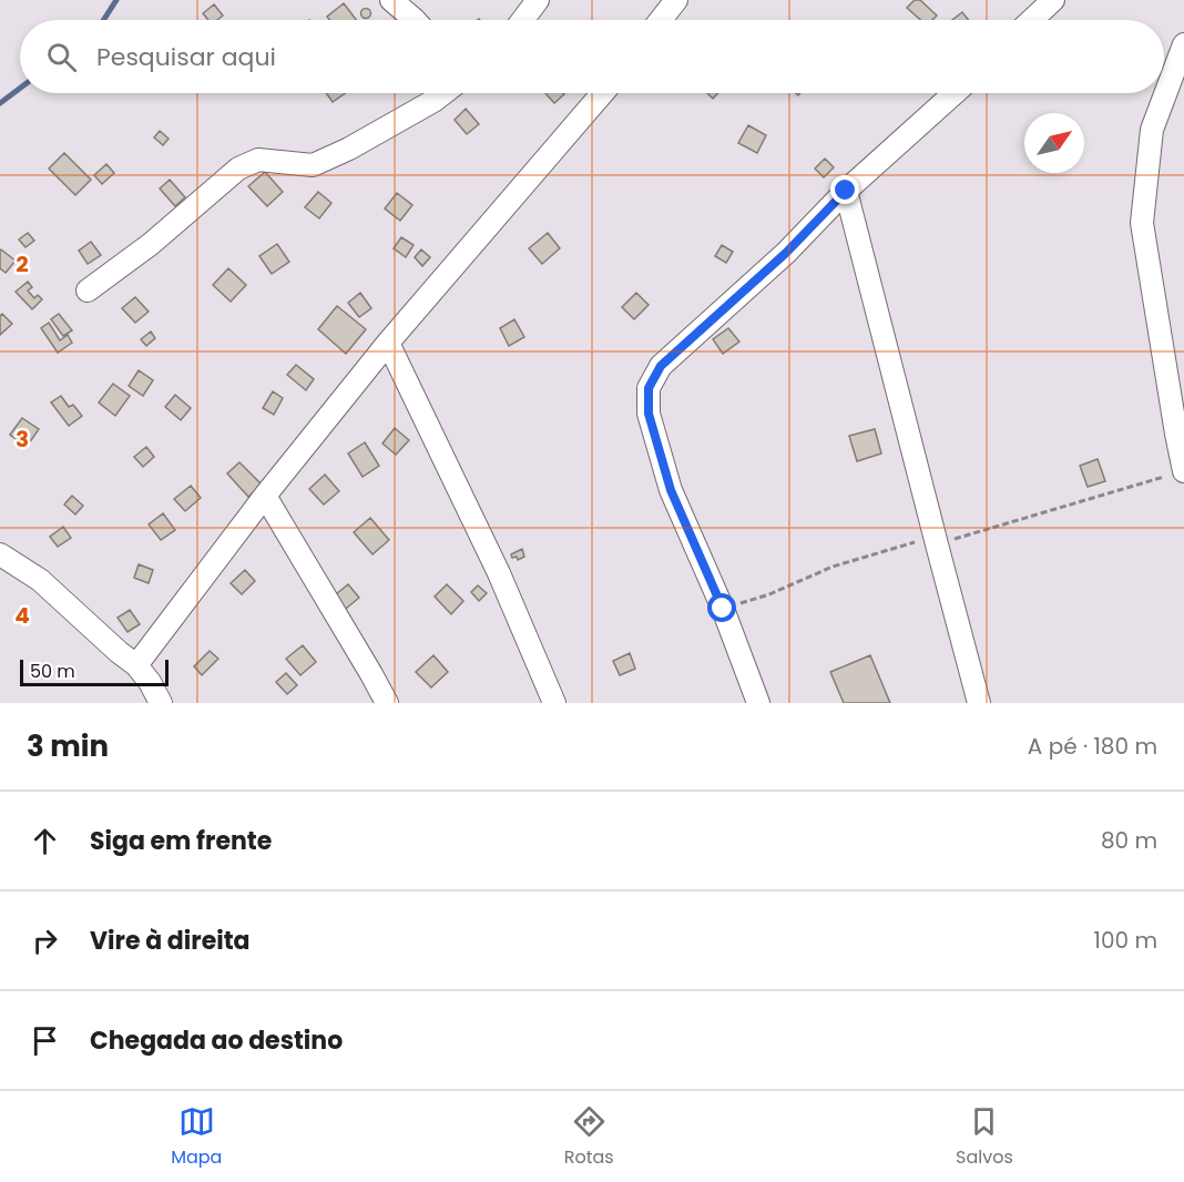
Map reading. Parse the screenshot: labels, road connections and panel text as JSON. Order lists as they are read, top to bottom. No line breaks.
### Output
{"scale_bar":"50 m","north":"top right","page":{"search":"Pesquisar aqui","scale":"50 m","heading":["3 min","A pé · 180 m"],"list":[["Siga em frente","80 m"],["Vire à direita","100 m"],"Chegada ao destino"],"nav":["Mapa","Rotas","Salvos"]},"grid":{"rows":["2","3","4"]}}
